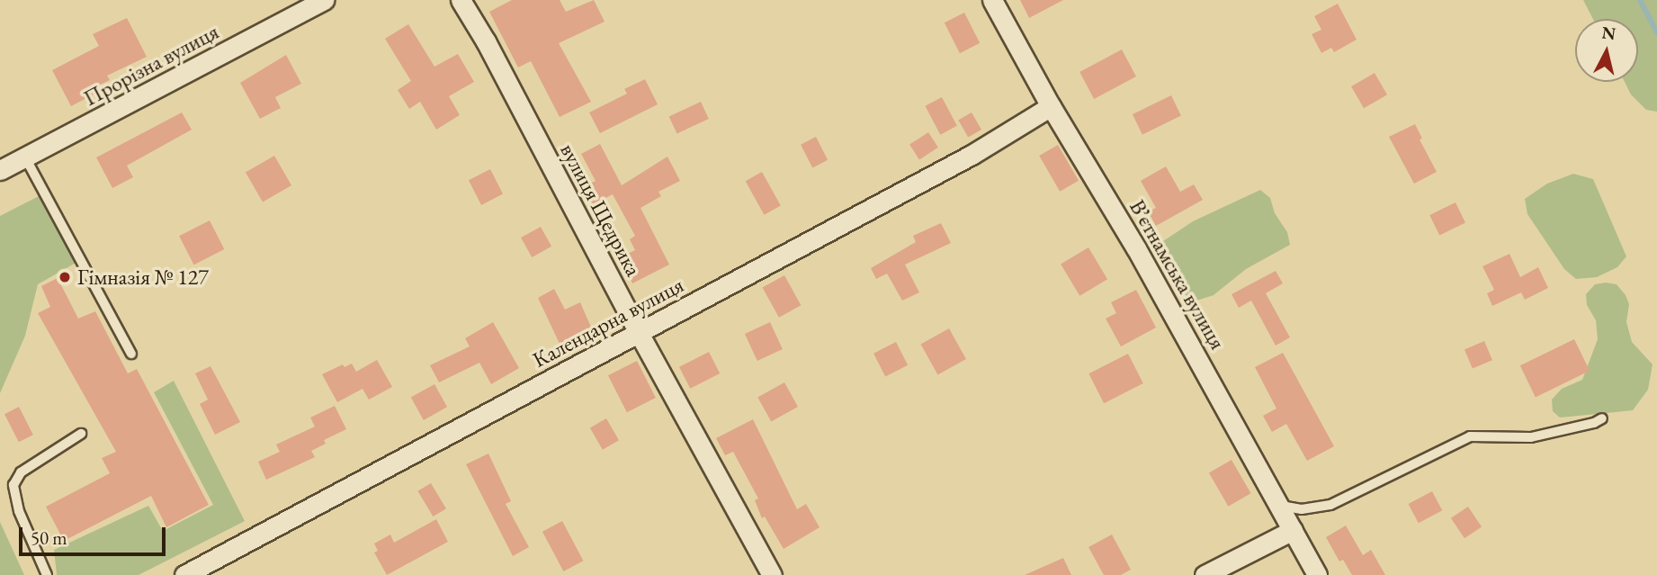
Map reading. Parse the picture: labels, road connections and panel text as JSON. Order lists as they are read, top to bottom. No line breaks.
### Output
{"streets":{"street":["Прорізна вулиця","вулиця Щедрика","Вʼєтнамська вулиця","Календарна вулиця"]},"crossings":[["вулиця Щедрика","Календарна вулиця"],["Вʼєтнамська вулиця","Календарна вулиця"]],"places":["Гімназія № 127"],"scale_bar":"50 m","north":"top"}
